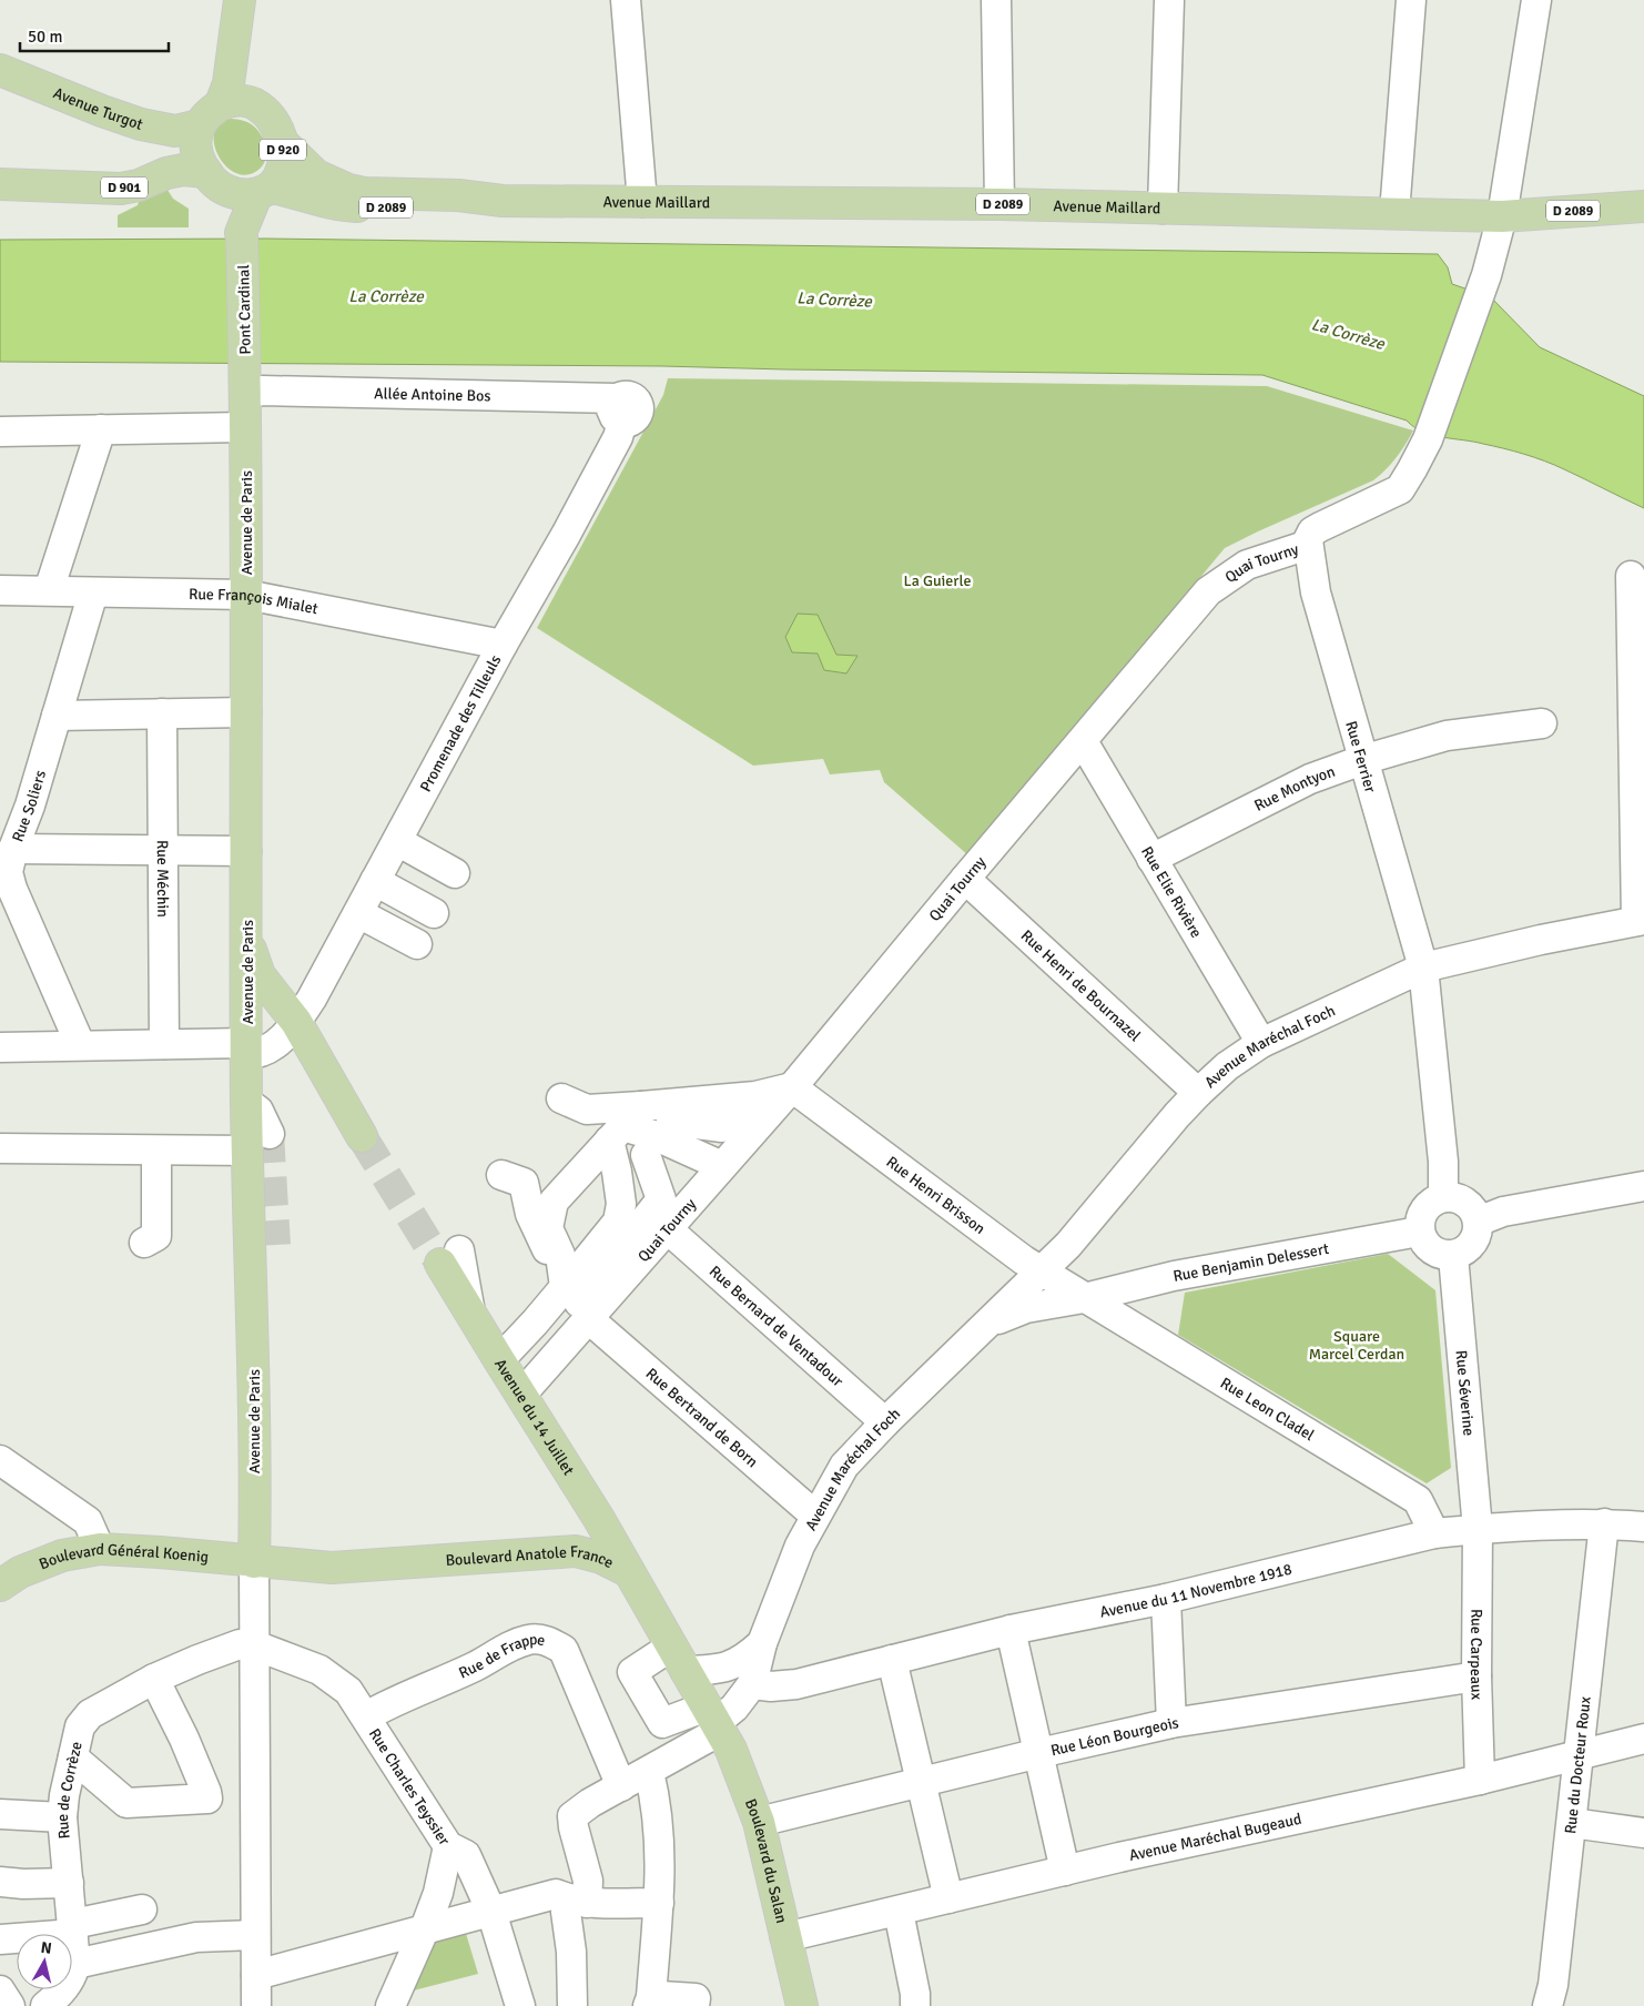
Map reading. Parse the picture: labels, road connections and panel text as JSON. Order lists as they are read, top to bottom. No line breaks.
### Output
{"streets":{"main road":["Avenue Turgot","D 920","D 901","Avenue Maillard","D 2089","Pont Cardinal","Avenue de Paris","Avenue du 14 Juillet","Boulevard Général Koenig","Boulevard Anatole France","Boulevard du Salan"],"street":["Allée Antoine Bos","Quai Tourny","Rue François Mialet","Promenade des Tilleuls","Rue Ferrier","Rue Montyon","Rue Soliers","Rue Méchin","Rue Elie Rivière","Rue Henri de Bournazel","Avenue Maréchal Foch","Rue Henri Brisson","Rue Benjamin Delessert","Rue Bernard de Ventadour","Rue Séverine","Rue Leon Cladel","Rue Bertrand de Born","Avenue du 11 Novembre 1918","Rue Carpeaux","Rue de Frappe","Rue Léon Bourgeois","Rue du Docteur Roux","Rue Charles Teyssier","Rue de Corrèze","Avenue Maréchal Bugeaud"]},"crossings":[["Avenue Turgot","D 920"],["Avenue Turgot","D 901"],["Avenue Turgot","Avenue Maillard"],["D 920","D 901"],["D 920","Avenue Maillard"],["D 920","Pont Cardinal"],["D 901","Avenue Maillard"],["Avenue Maillard","Quai Tourny"],["Pont Cardinal","Allée Antoine Bos"],["Pont Cardinal","Avenue de Paris"],["Allée Antoine Bos","Avenue de Paris"],["Allée Antoine Bos","Promenade des Tilleuls"],["Avenue de Paris","Rue François Mialet"],["Avenue de Paris","Boulevard Général Koenig"],["Avenue de Paris","Boulevard Anatole France"],["Quai Tourny","Rue Ferrier"],["Quai Tourny","Rue Elie Rivière"],["Quai Tourny","Rue Henri de Bournazel"],["Quai Tourny","Rue Henri Brisson"],["Quai Tourny","Rue Bernard de Ventadour"],["Quai Tourny","Avenue du 14 Juillet"],["Quai Tourny","Rue Bertrand de Born"],["Rue François Mialet","Promenade des Tilleuls"],["Rue François Mialet","Rue Soliers"],["Rue Ferrier","Rue Montyon"],["Rue Ferrier","Avenue Maréchal Foch"],["Rue Montyon","Rue Elie Rivière"],["Rue Elie Rivière","Avenue Maréchal Foch"],["Rue Henri de Bournazel","Avenue Maréchal Foch"],["Avenue Maréchal Foch","Rue Henri Brisson"],["Avenue Maréchal Foch","Rue Benjamin Delessert"],["Avenue Maréchal Foch","Rue Bernard de Ventadour"],["Avenue Maréchal Foch","Rue Leon Cladel"],["Avenue Maréchal Foch","Rue Bertrand de Born"],["Avenue Maréchal Foch","Boulevard Anatole France"],["Avenue Maréchal Foch","Avenue du 11 Novembre 1918"],["Avenue Maréchal Foch","Boulevard du Salan"],["Rue Henri Brisson","Rue Benjamin Delessert"],["Rue Henri Brisson","Rue Leon Cladel"],["Rue Benjamin Delessert","Rue Séverine"],["Rue Benjamin Delessert","Rue Leon Cladel"],["Rue Séverine","Avenue du 11 Novembre 1918"],["Rue Séverine","Rue Carpeaux"],["Rue Leon Cladel","Avenue du 11 Novembre 1918"],["Avenue du 14 Juillet","Boulevard Anatole France"],["Boulevard Général Koenig","Boulevard Anatole France"],["Boulevard Anatole France","Boulevard du Salan"],["Avenue du 11 Novembre 1918","Rue Carpeaux"],["Avenue du 11 Novembre 1918","Rue du Docteur Roux"],["Rue Carpeaux","Rue Léon Bourgeois"],["Rue Carpeaux","Avenue Maréchal Bugeaud"],["Rue de Frappe","Rue Charles Teyssier"],["Rue Léon Bourgeois","Boulevard du Salan"],["Rue du Docteur Roux","Avenue Maréchal Bugeaud"],["Rue Charles Teyssier","Rue de Corrèze"],["Avenue Maréchal Bugeaud","Boulevard du Salan"]],"water":["La Corrèze"],"parks":["La Guierle","Square Marcel Cerdan"],"scale_bar":"50 m","north":"top"}
